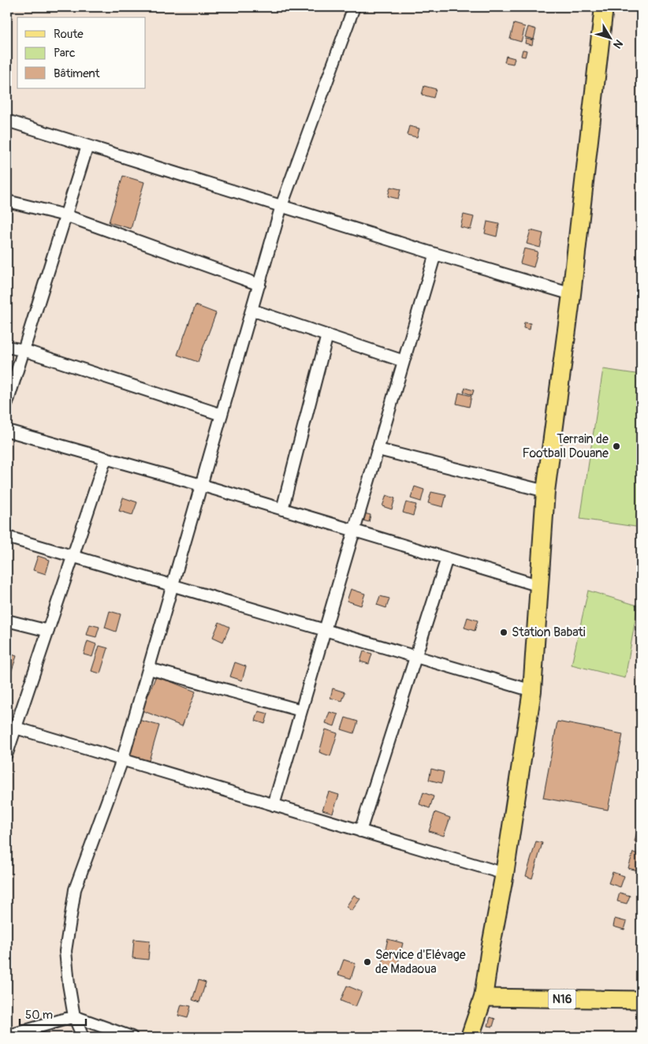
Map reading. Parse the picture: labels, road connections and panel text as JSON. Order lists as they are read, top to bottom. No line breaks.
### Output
{"streets":{"main road":["N16"]},"places":["Terrain de Football Douane","Station Babati","Service d'Elévage de Madaoua"],"legend":["Route","Parc","Bâtiment"],"scale_bar":"50 m","north":"bottom right"}
